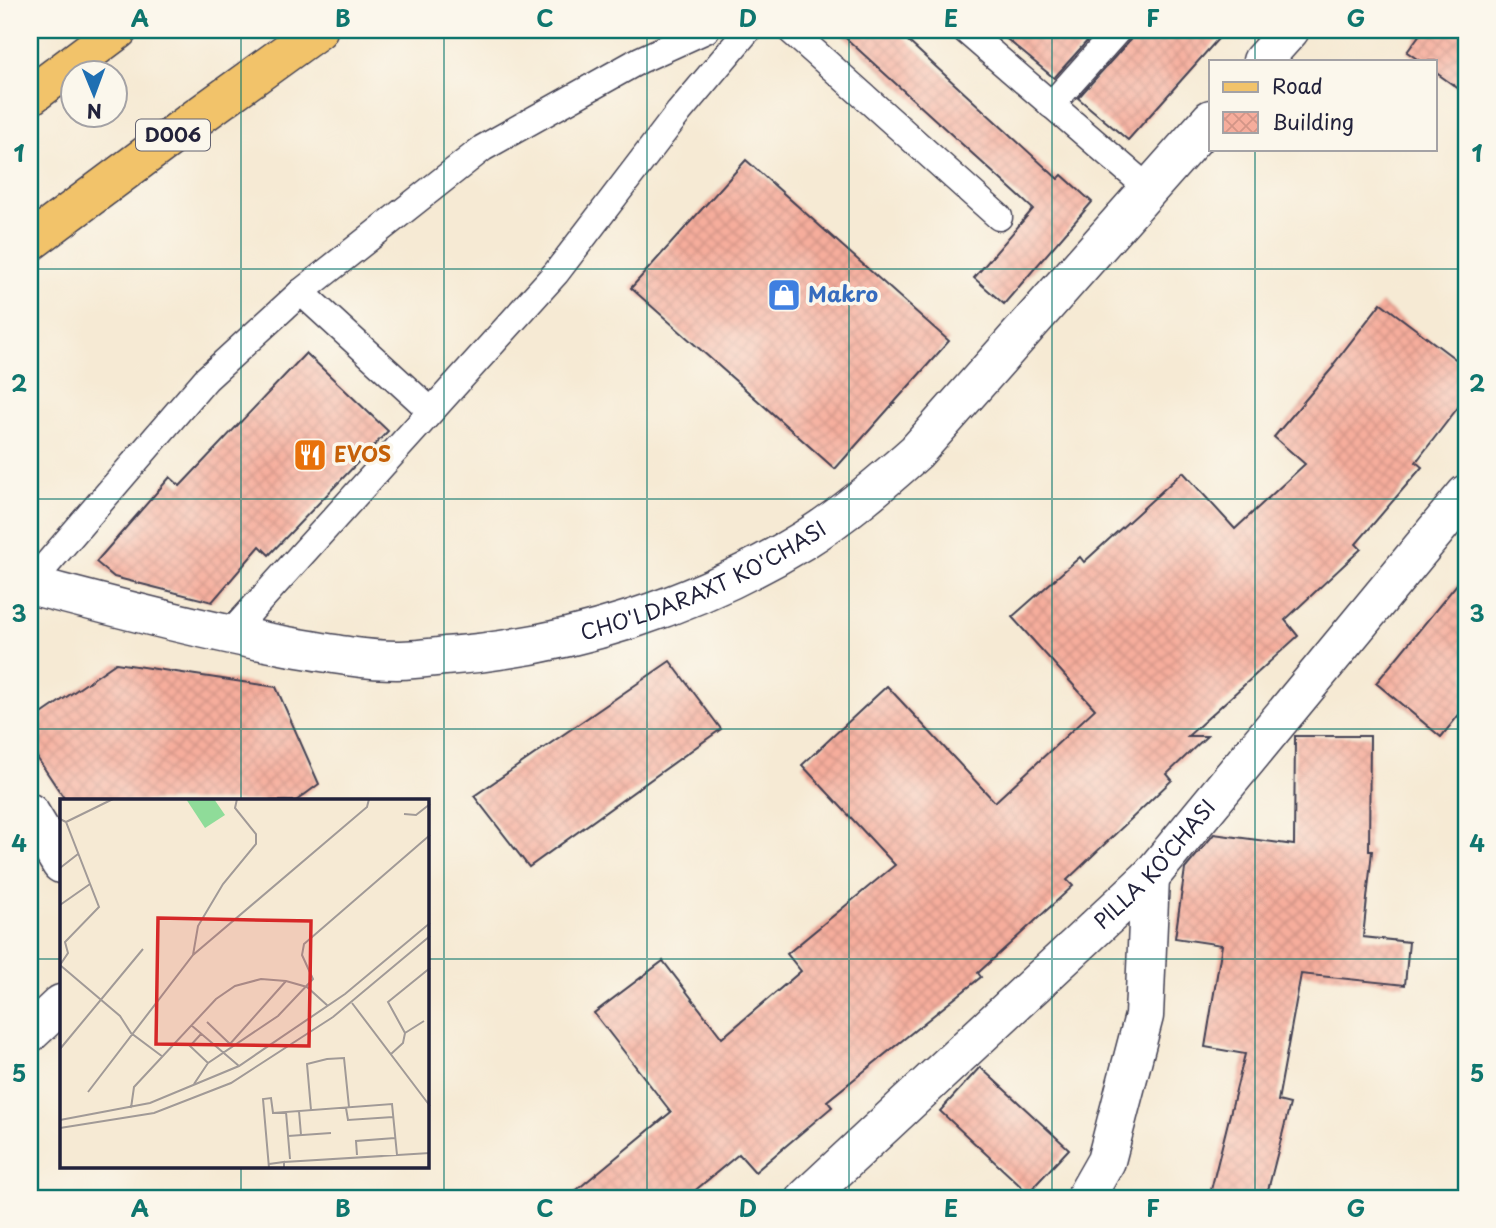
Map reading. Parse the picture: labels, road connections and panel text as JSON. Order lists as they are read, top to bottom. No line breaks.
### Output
{"streets":{"main road":["D006"],"street":["CHO'LDARAXT KO'CHASI","PILLA KO‘CHASI"]},"places":{"shop":["Makro"],"restaurant":["EVOS"]},"legend":["Road","Building"],"north":"bottom","grid":{"columns":["A","B","C","D","E","F","G"],"rows":["1","2","3","4","5"]}}
